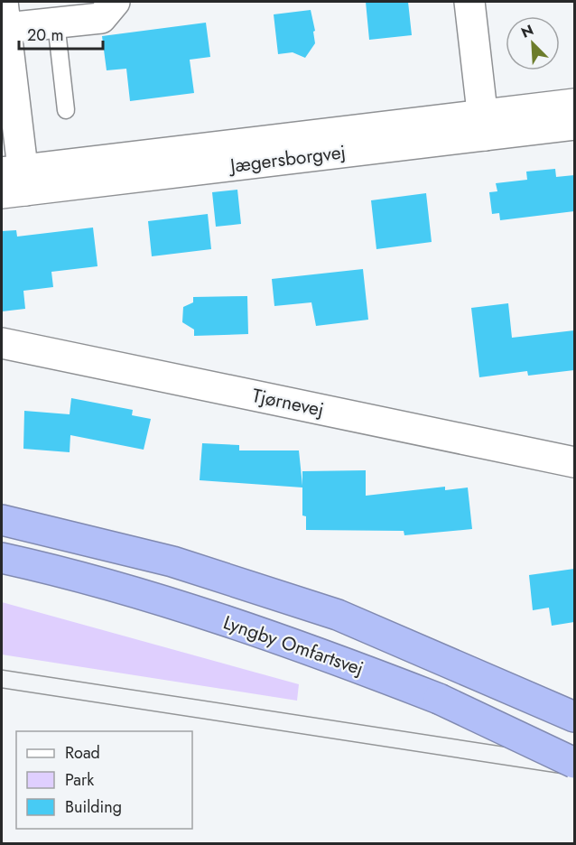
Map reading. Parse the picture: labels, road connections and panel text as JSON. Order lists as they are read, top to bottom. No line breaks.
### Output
{"streets":{"highway":["Lyngby Omfartsvej"],"street":["Jægersborgvej","Tjørnevej"]},"legend":["Road","Park","Building"],"scale_bar":"20 m","north":"top left"}
